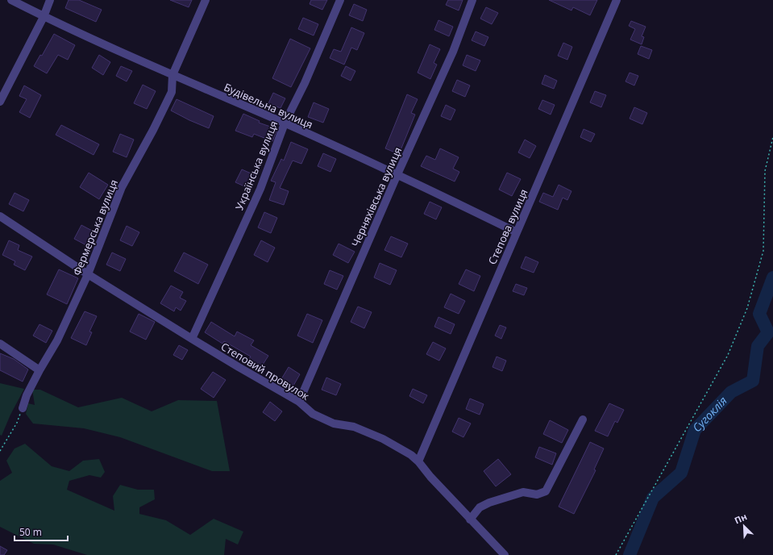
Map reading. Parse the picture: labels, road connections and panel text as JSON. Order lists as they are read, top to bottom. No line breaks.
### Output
{"streets":{"street":["Будівельна вулиця","Українська вулиця","Черняхівська вулиця","Степова вулиця","Фермерська вулиця","Степовий провулок"]},"crossings":[["Будівельна вулиця","Українська вулиця"],["Будівельна вулиця","Черняхівська вулиця"],["Будівельна вулиця","Степова вулиця"],["Будівельна вулиця","Фермерська вулиця"],["Українська вулиця","Степовий провулок"],["Черняхівська вулиця","Степовий провулок"],["Степова вулиця","Степовий провулок"],["Фермерська вулиця","Степовий провулок"]],"water":["Сугоклія"],"scale_bar":"50 m","north":"top left"}
